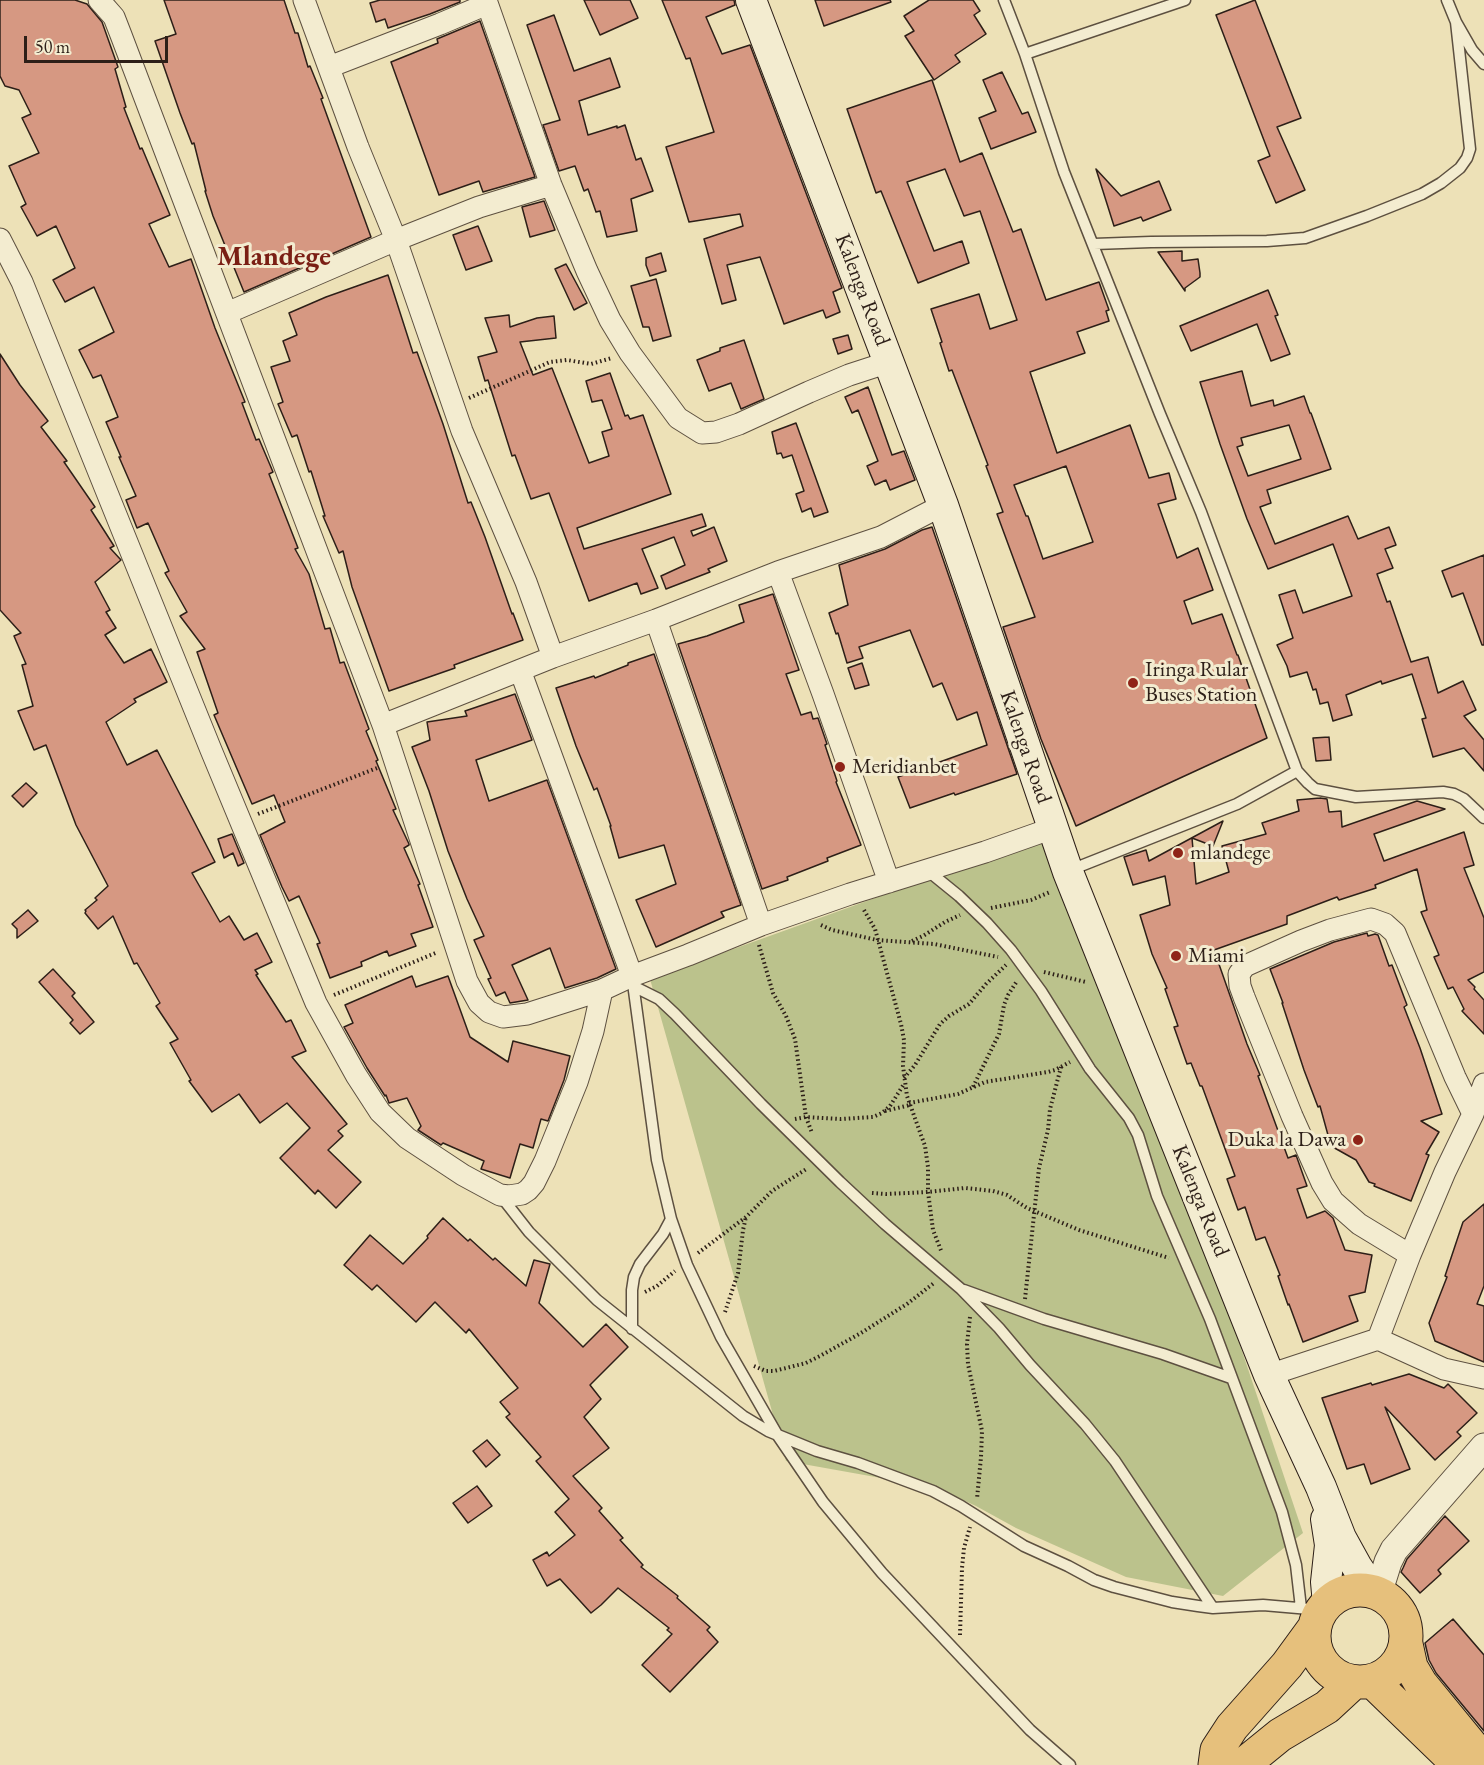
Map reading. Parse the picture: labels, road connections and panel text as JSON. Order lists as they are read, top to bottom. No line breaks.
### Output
{"streets":{"main road":["Kalenga Road"]},"districts":["Mlandege"],"places":["Iringa Rular Buses Station","Meridianbet","mlandege","Miami","Duka la Dawa"],"scale_bar":"50 m"}
